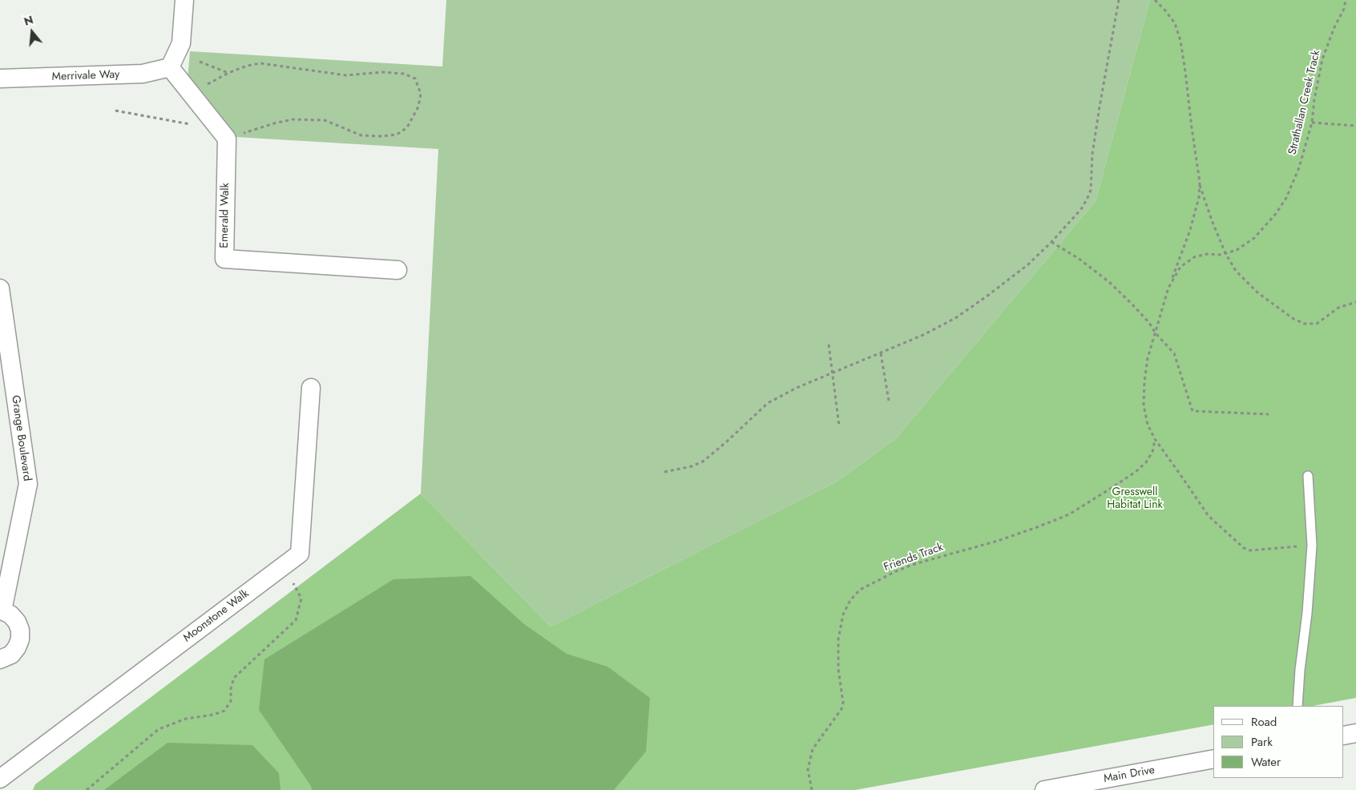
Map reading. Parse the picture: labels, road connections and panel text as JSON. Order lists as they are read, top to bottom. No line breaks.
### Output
{"streets":{"street":["Merrivale Way","Emerald Walk","Grange Boulevard","Moonstone Walk","Main Drive"],"path":["Strathallan Creek Track","Friends Track"]},"crossings":[["Merrivale Way","Emerald Walk"]],"parks":["Gresswell Habitat Link"],"legend":["Road","Park","Water"],"north":"top"}
